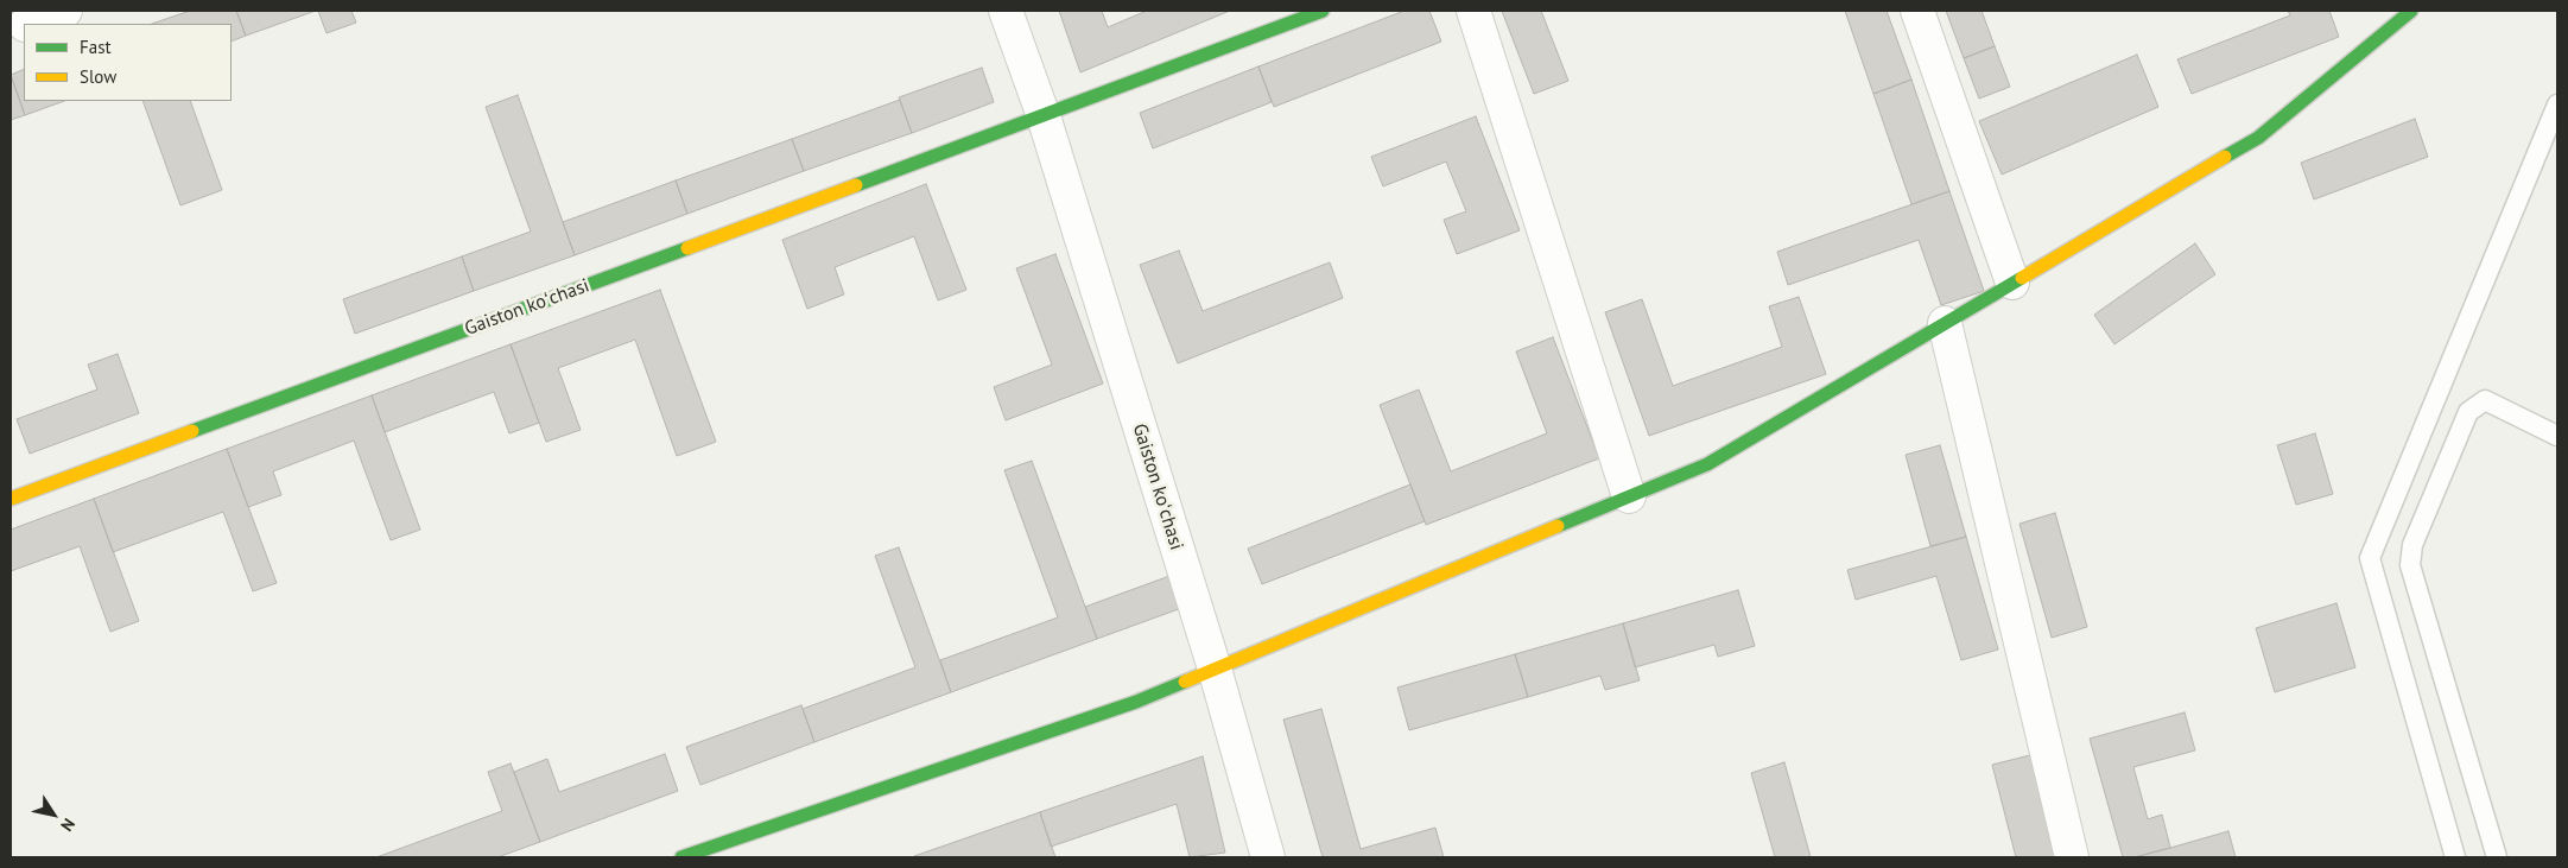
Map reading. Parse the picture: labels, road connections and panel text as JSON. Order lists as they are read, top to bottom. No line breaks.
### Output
{"streets":{"street":["Gaiston koʻchasi"]},"legend":["Fast","Slow"],"north":"bottom right"}
